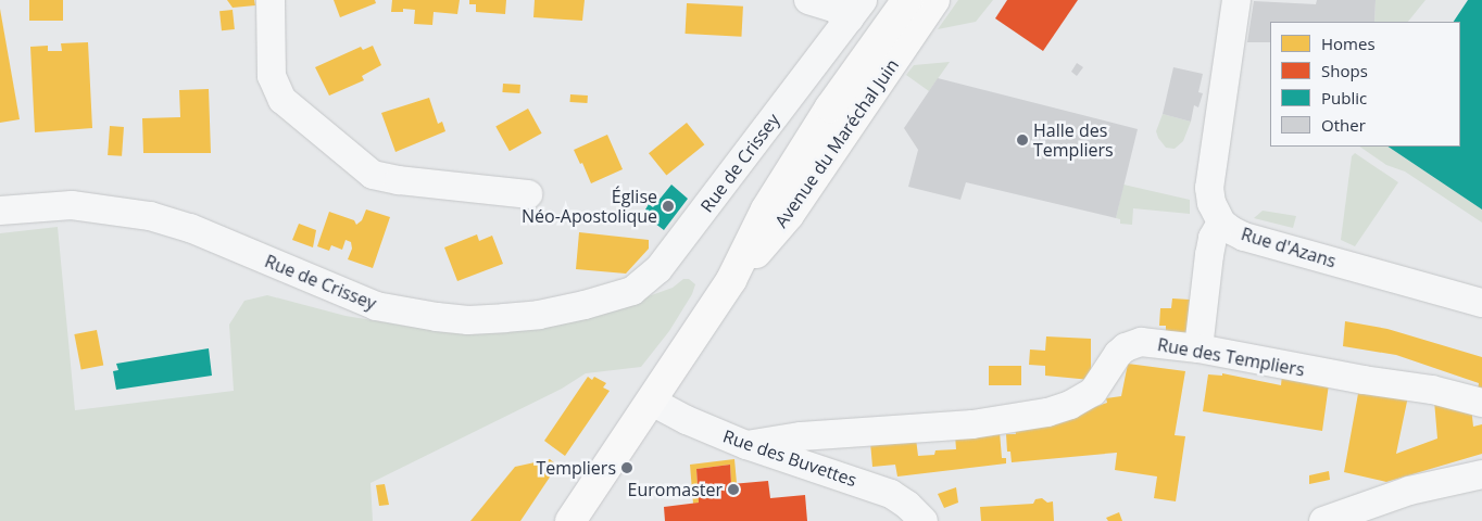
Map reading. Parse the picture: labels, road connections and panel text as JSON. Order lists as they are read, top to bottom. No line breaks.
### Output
{"streets":{"main road":["Avenue du Maréchal Juin"],"street":["Rue de Crissey","Rue d'Azans","Rue des Templiers","Rue des Buvettes"]},"crossings":[["Avenue du Maréchal Juin","Rue des Buvettes"],["Rue des Templiers","Rue des Buvettes"]],"places":["Halle des Templiers","Église Néo-Apostolique","Templiers","Euromaster"],"legend":["Homes","Shops","Public","Other"]}
